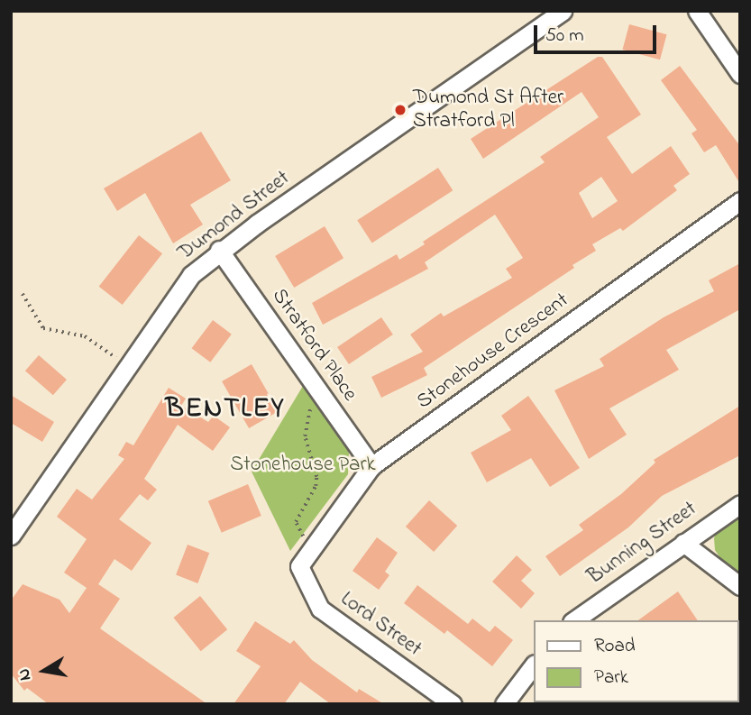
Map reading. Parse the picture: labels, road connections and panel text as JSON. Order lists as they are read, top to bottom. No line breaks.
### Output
{"streets":{"street":["Dumond Street","Stratford Place","Stonehouse Crescent","Bunning Street","Lord Street"]},"crossings":[["Dumond Street","Stratford Place"],["Stratford Place","Stonehouse Crescent"],["Stonehouse Crescent","Lord Street"]],"districts":["BENTLEY"],"parks":["Stonehouse Park"],"places":["Dumond St After Stratford Pl"],"legend":["Road","Park"],"scale_bar":"50 m","north":"left"}
